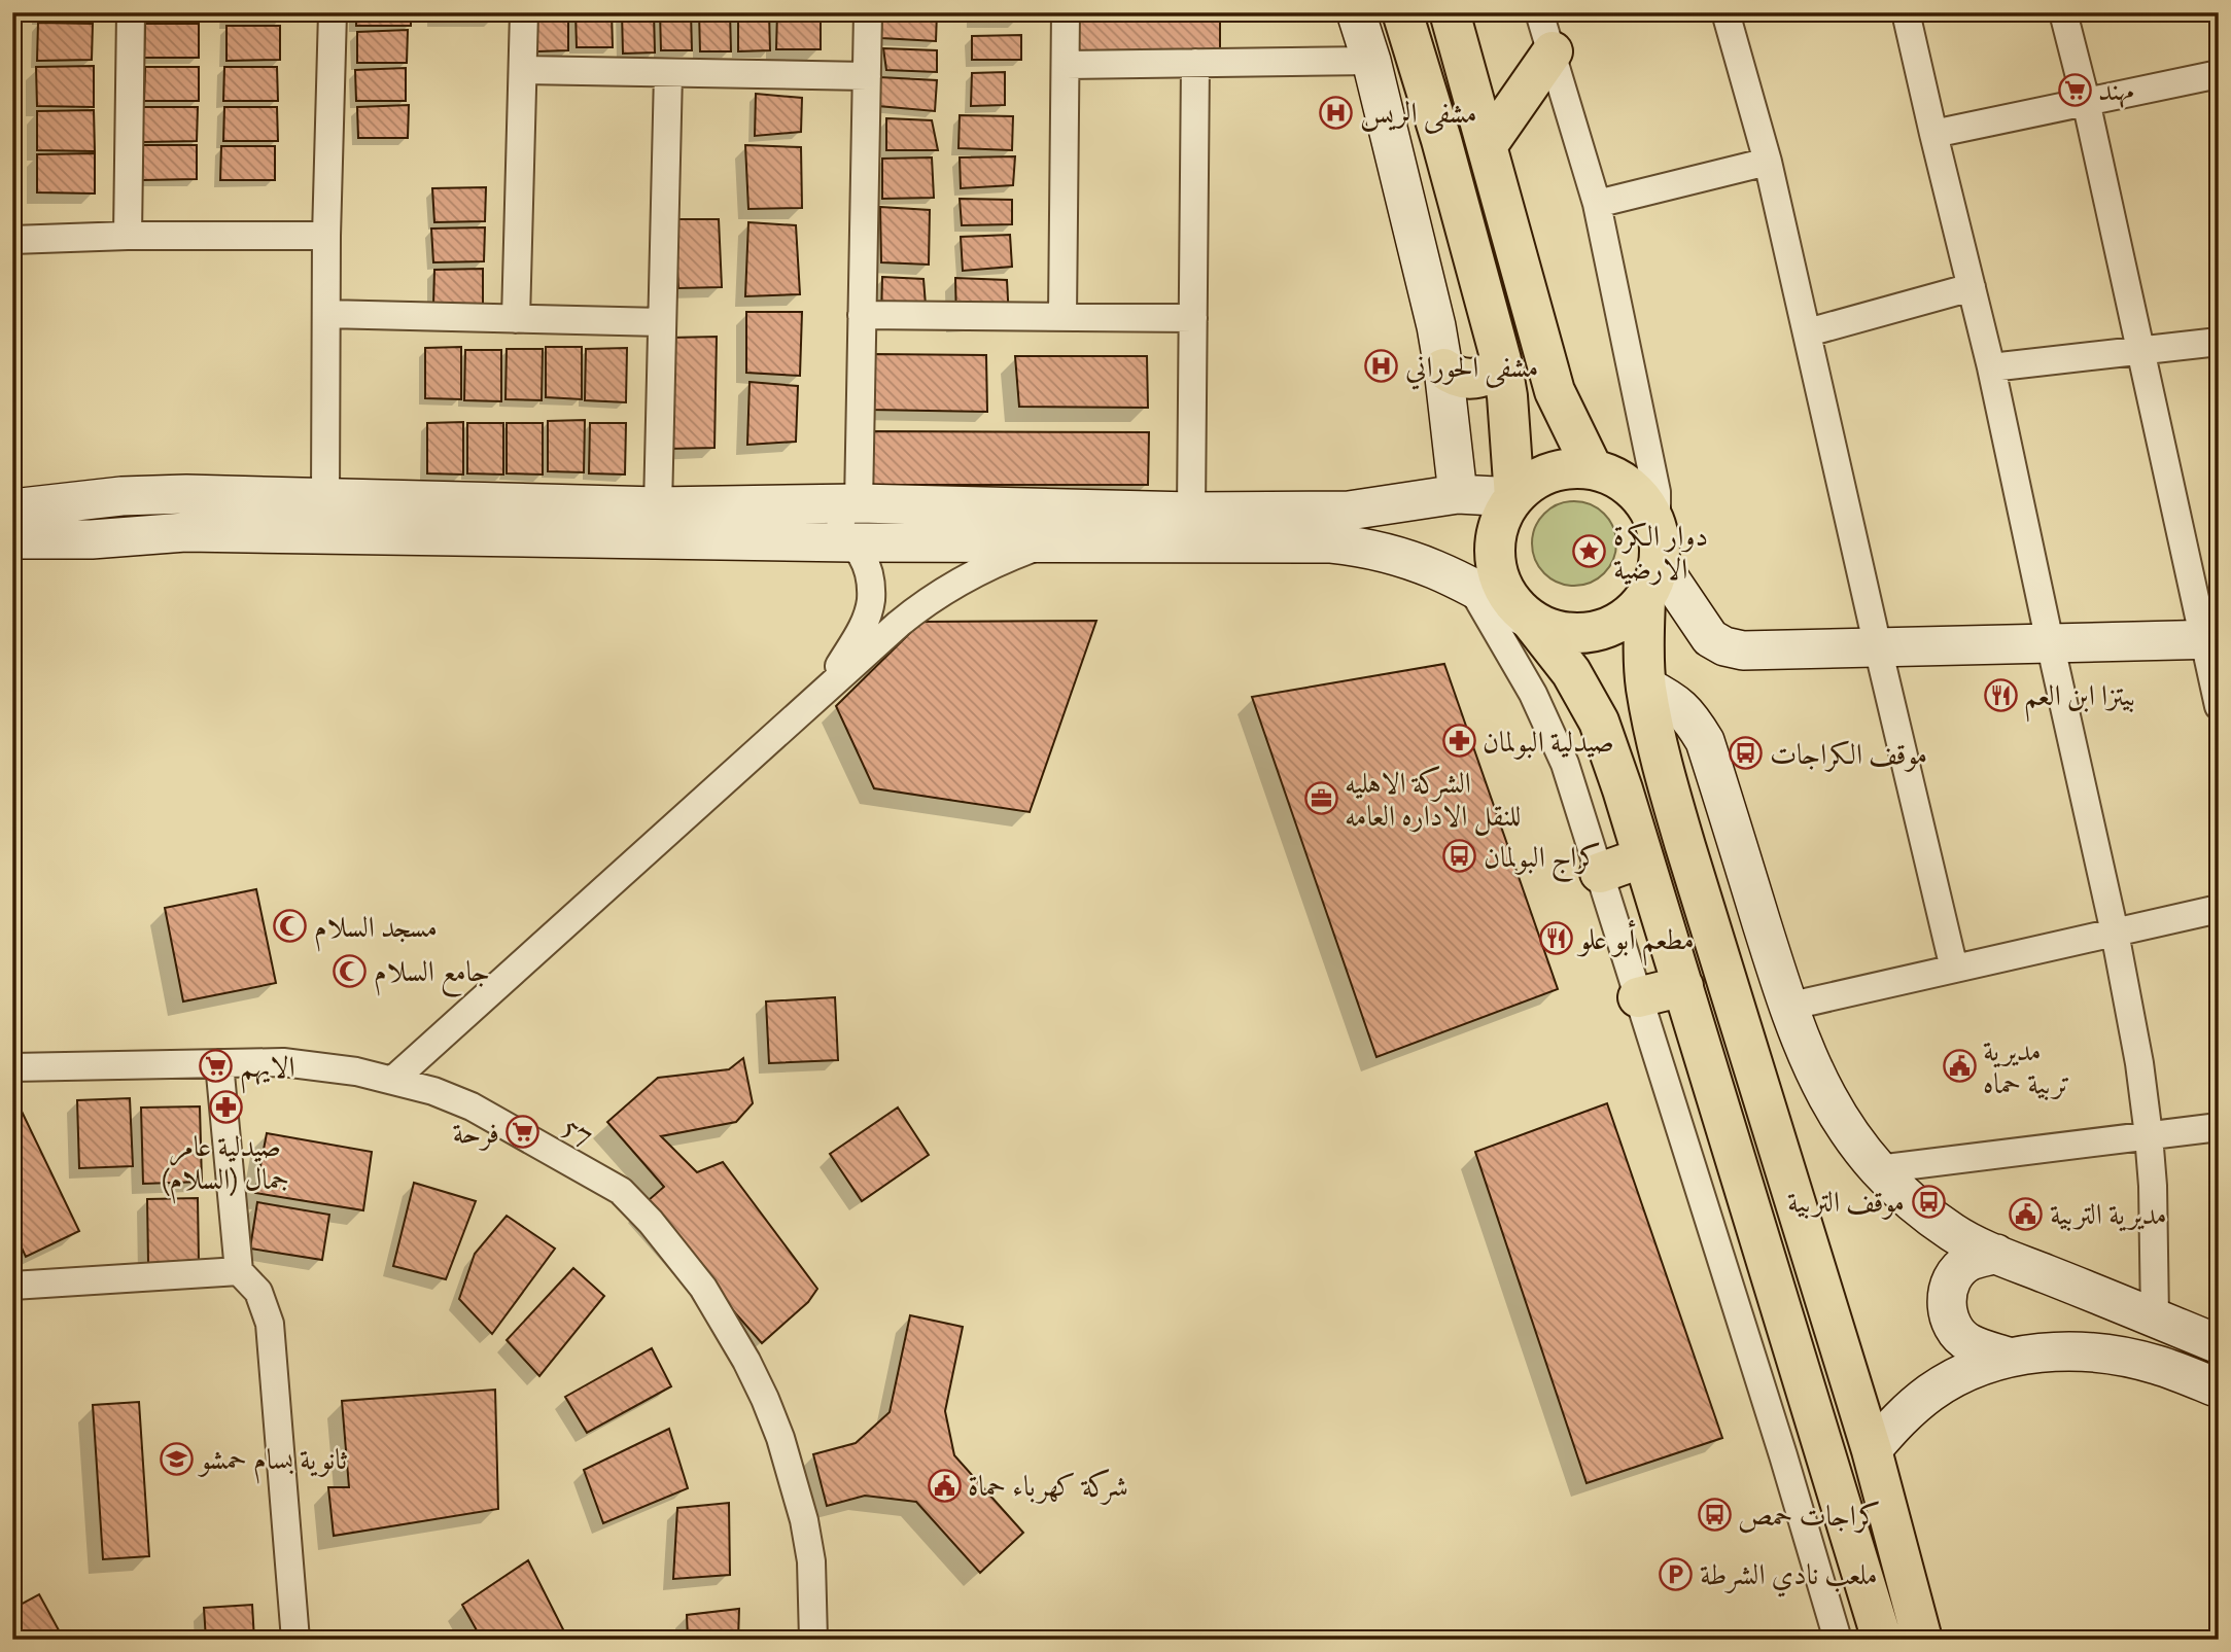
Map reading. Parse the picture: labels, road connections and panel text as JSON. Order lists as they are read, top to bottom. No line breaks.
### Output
{"streets":{"street":["57"]},"places":{"supermarket":["مهند","الايهم","فرحة"],"hospital":["مشفى الريس","مشفى الحوراني"],"place":["دوار الكرة الارضية"],"restaurant":["بيتزا ابن العم","مطعم أبو علو"],"pharmacy":["صيدلية البولمان","صيدلية عامر جمال (السلام)"],"bus stop":["موقف الكراجات","كراج البولمان","موقف التربية","كراجات حمص"],"office":["الشركة الاهليه للنقل الاداره العامه"],"mosque":["مسجد السلام","جامع السلام"],"public building":["مديرية تربية حماه","مديرية التربية","شركة كهرباء حماة"],"school or university":["ثانوية بسام حمشو"],"parking":["ملعب نادي الشرطة"]}}
